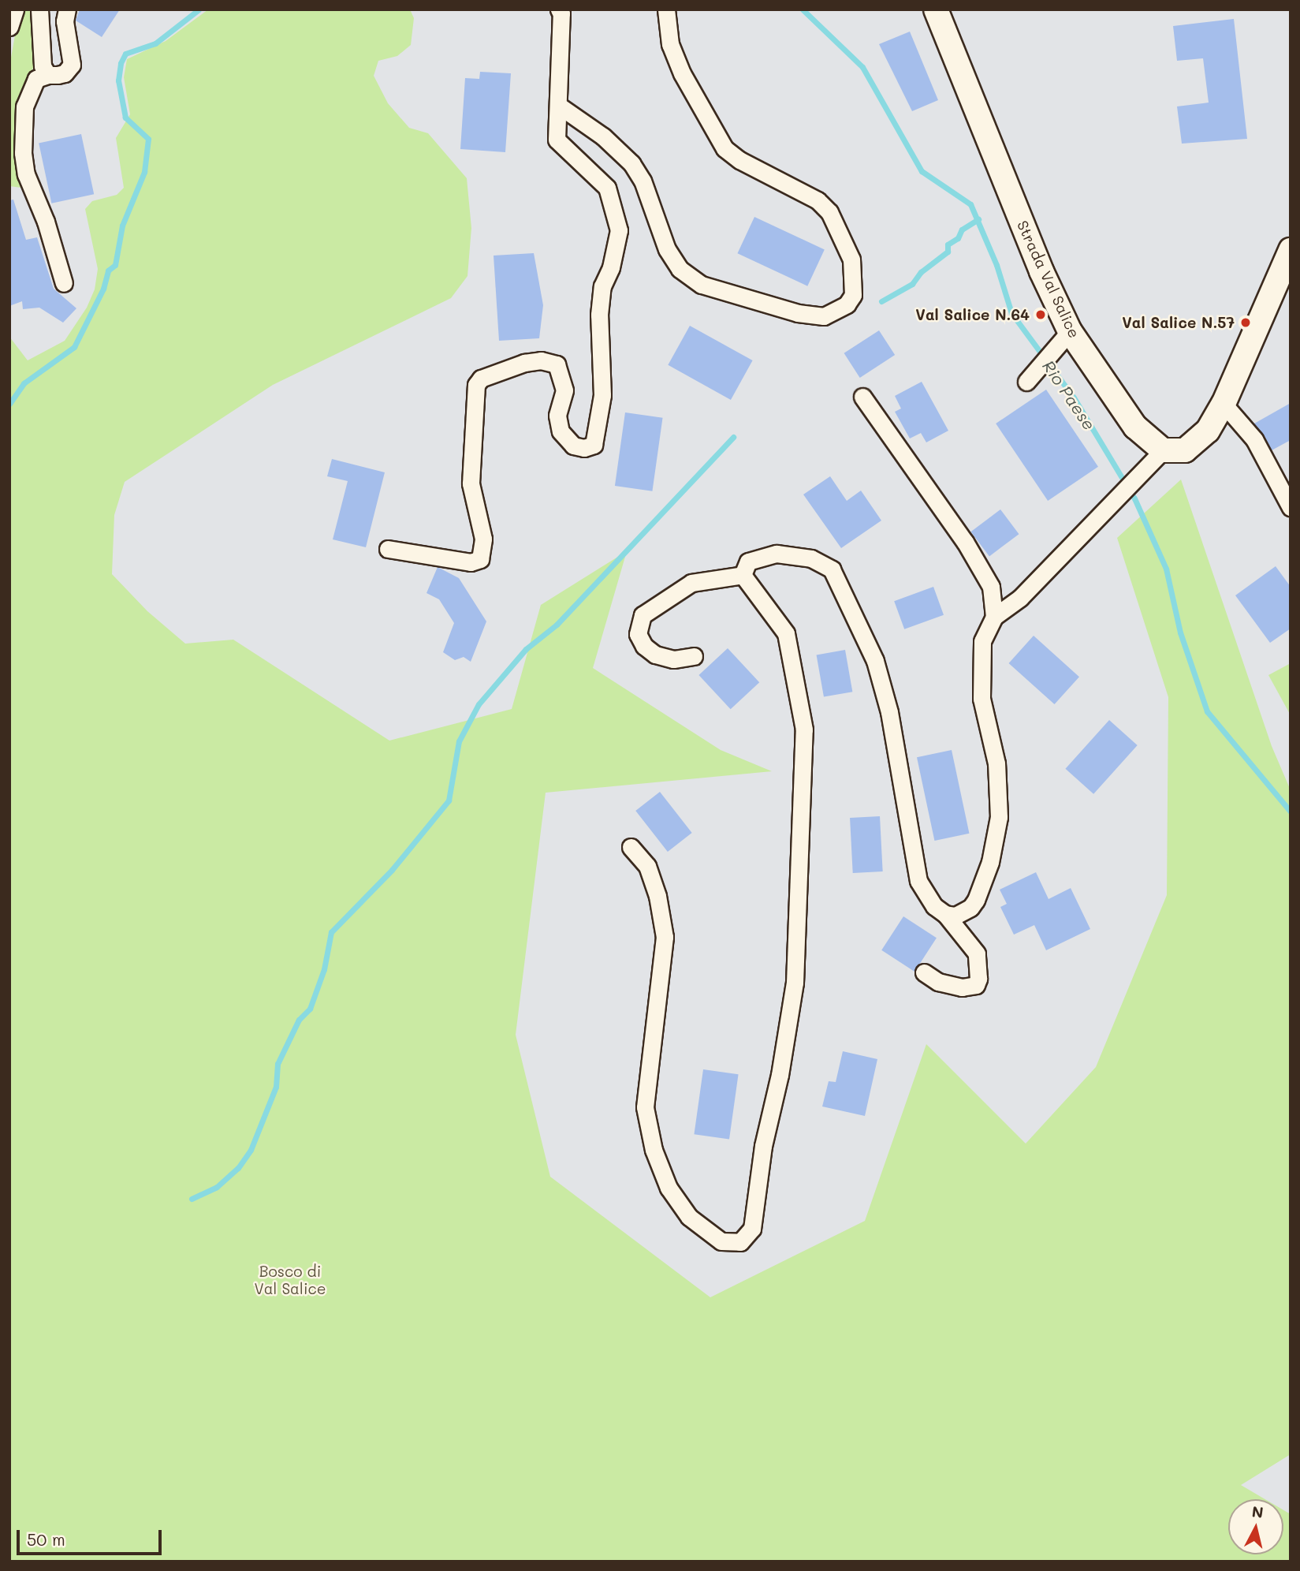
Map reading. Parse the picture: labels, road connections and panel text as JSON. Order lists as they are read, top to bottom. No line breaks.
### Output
{"streets":{"street":["Strada Val Salice"]},"water":["Rio Paese"],"parks":["Bosco di Val Salice"],"places":["Val Salice N.64","Val Salice N.57"],"scale_bar":"50 m","north":"top"}
